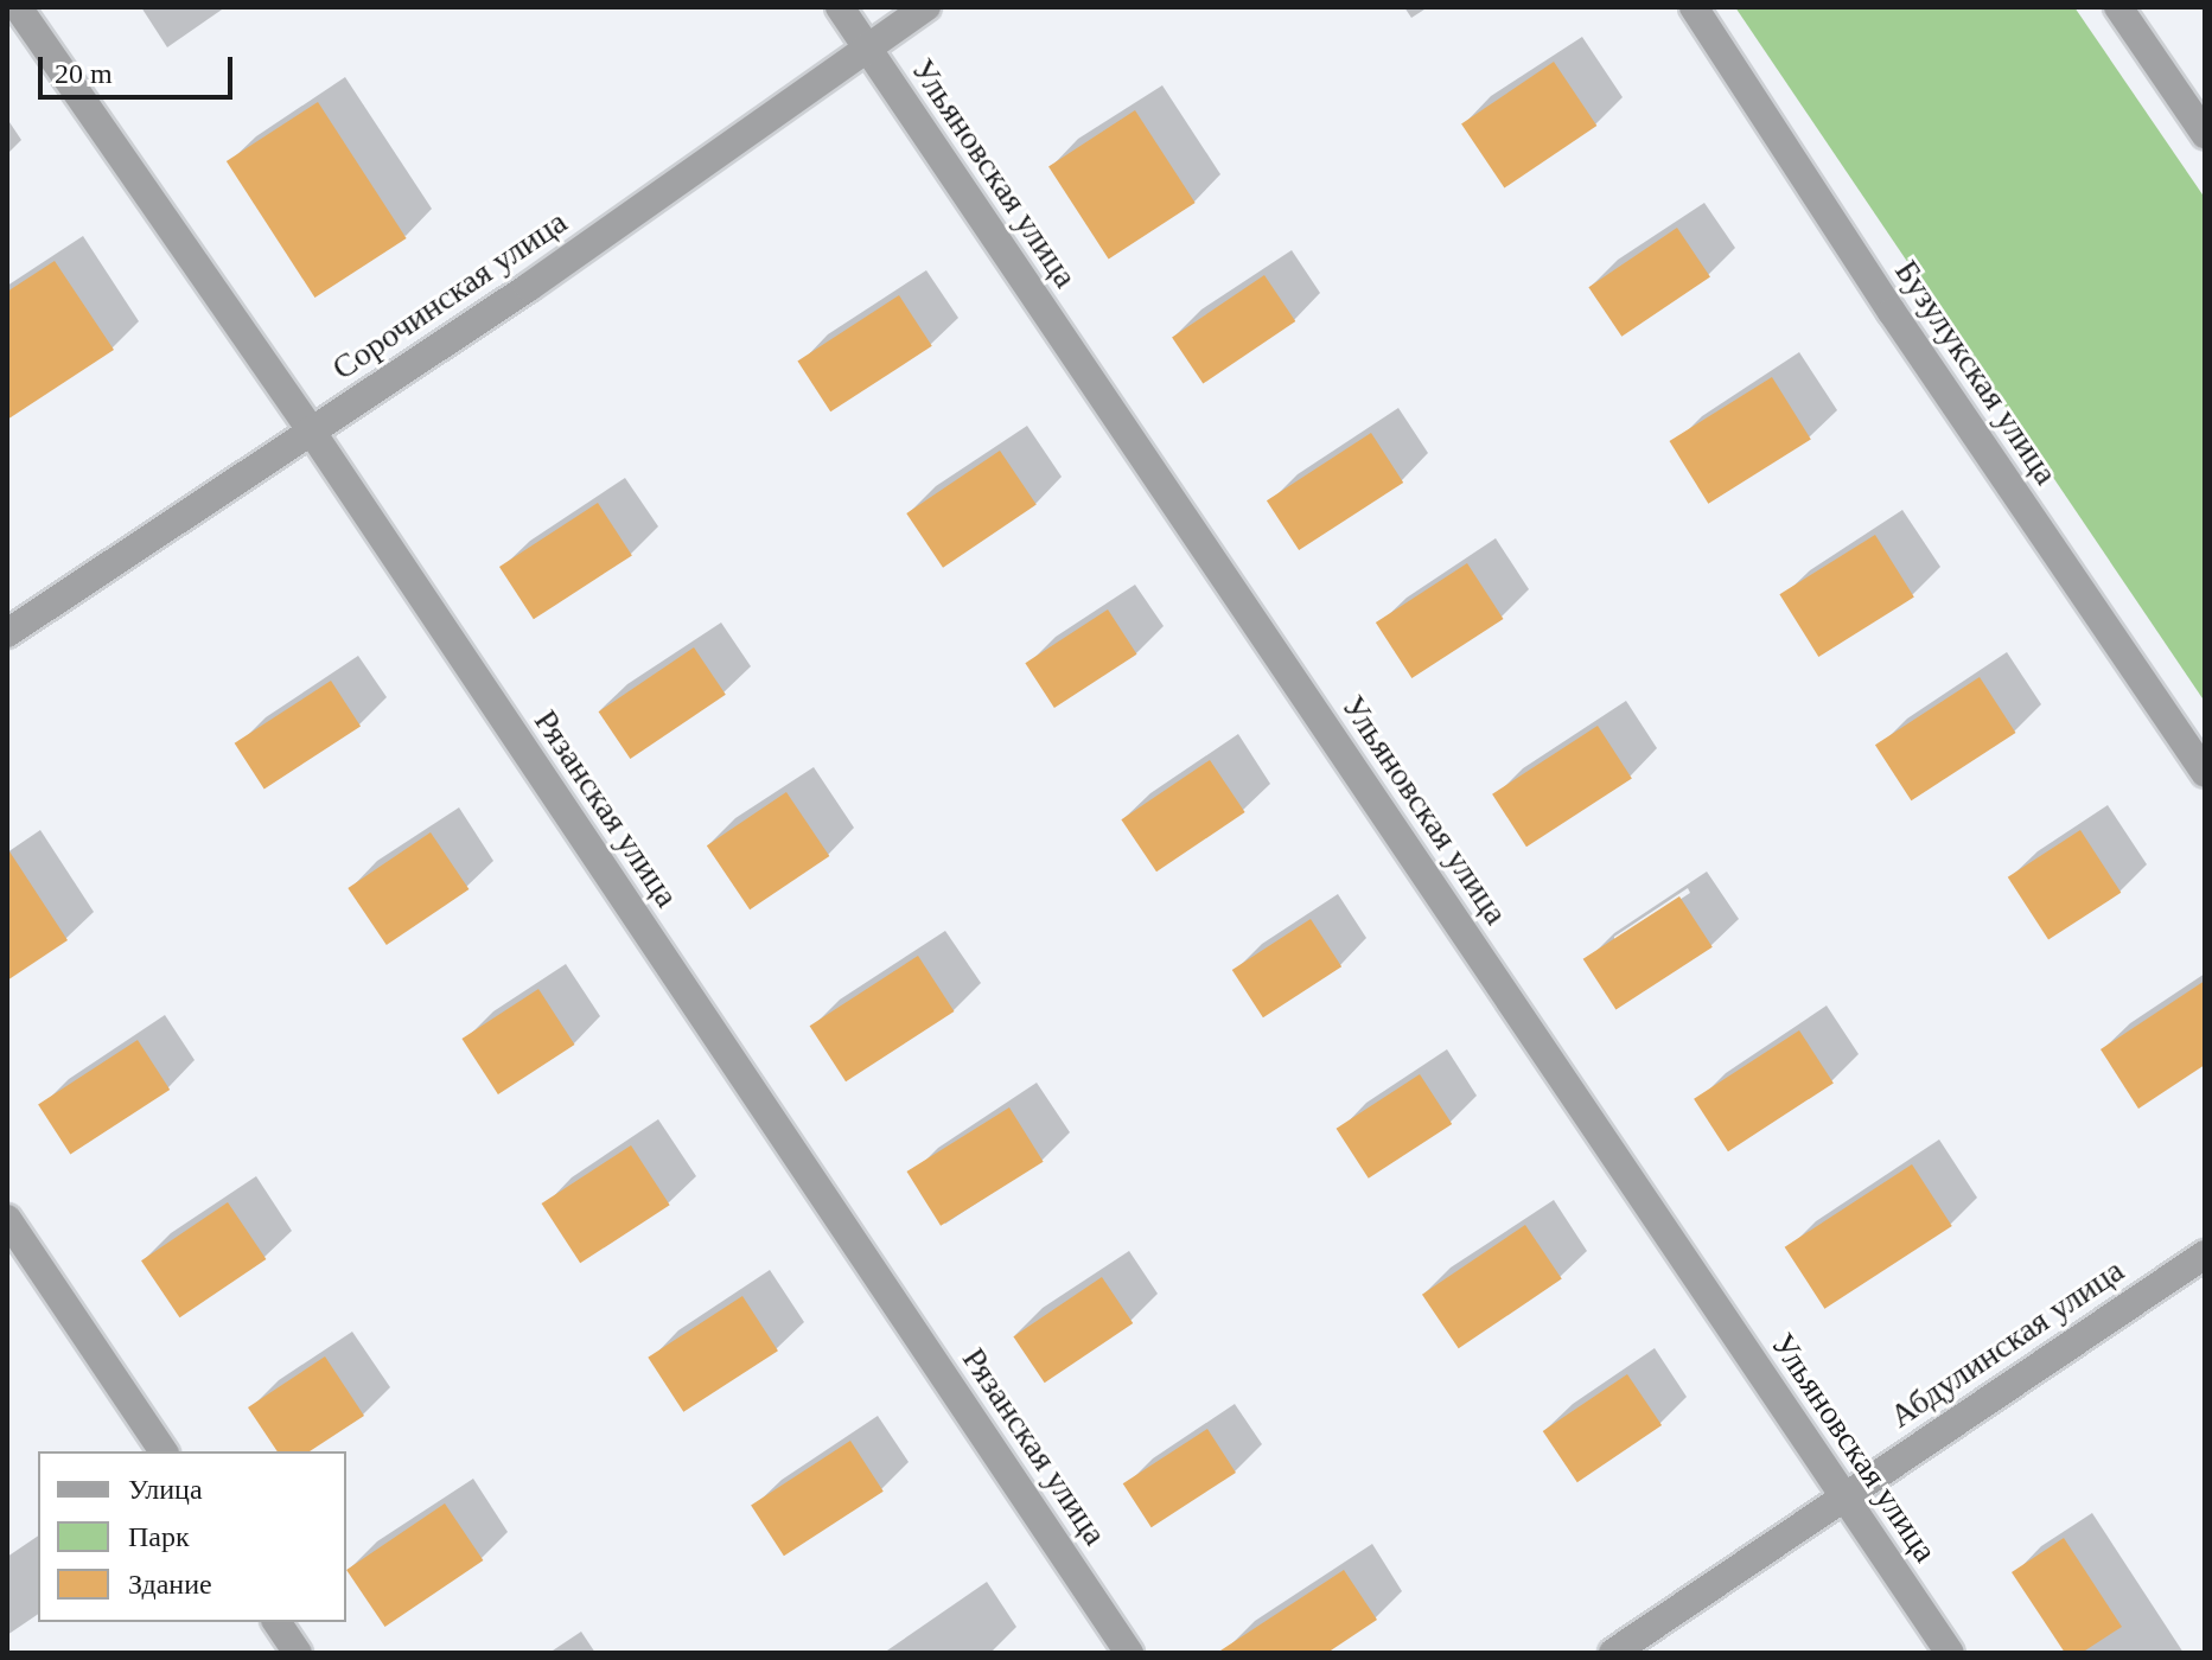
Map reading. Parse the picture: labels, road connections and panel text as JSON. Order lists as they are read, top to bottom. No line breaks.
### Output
{"streets":{"street":["Ульяновская улица","Сорочинская улица","Бузулукская улица","Рязанская улица","Абдулинская улица"]},"crossings":[["Ульяновская улица","Сорочинская улица"],["Ульяновская улица","Абдулинская улица"],["Сорочинская улица","Рязанская улица"]],"legend":["Улица","Парк","Здание"],"scale_bar":"20 m"}
